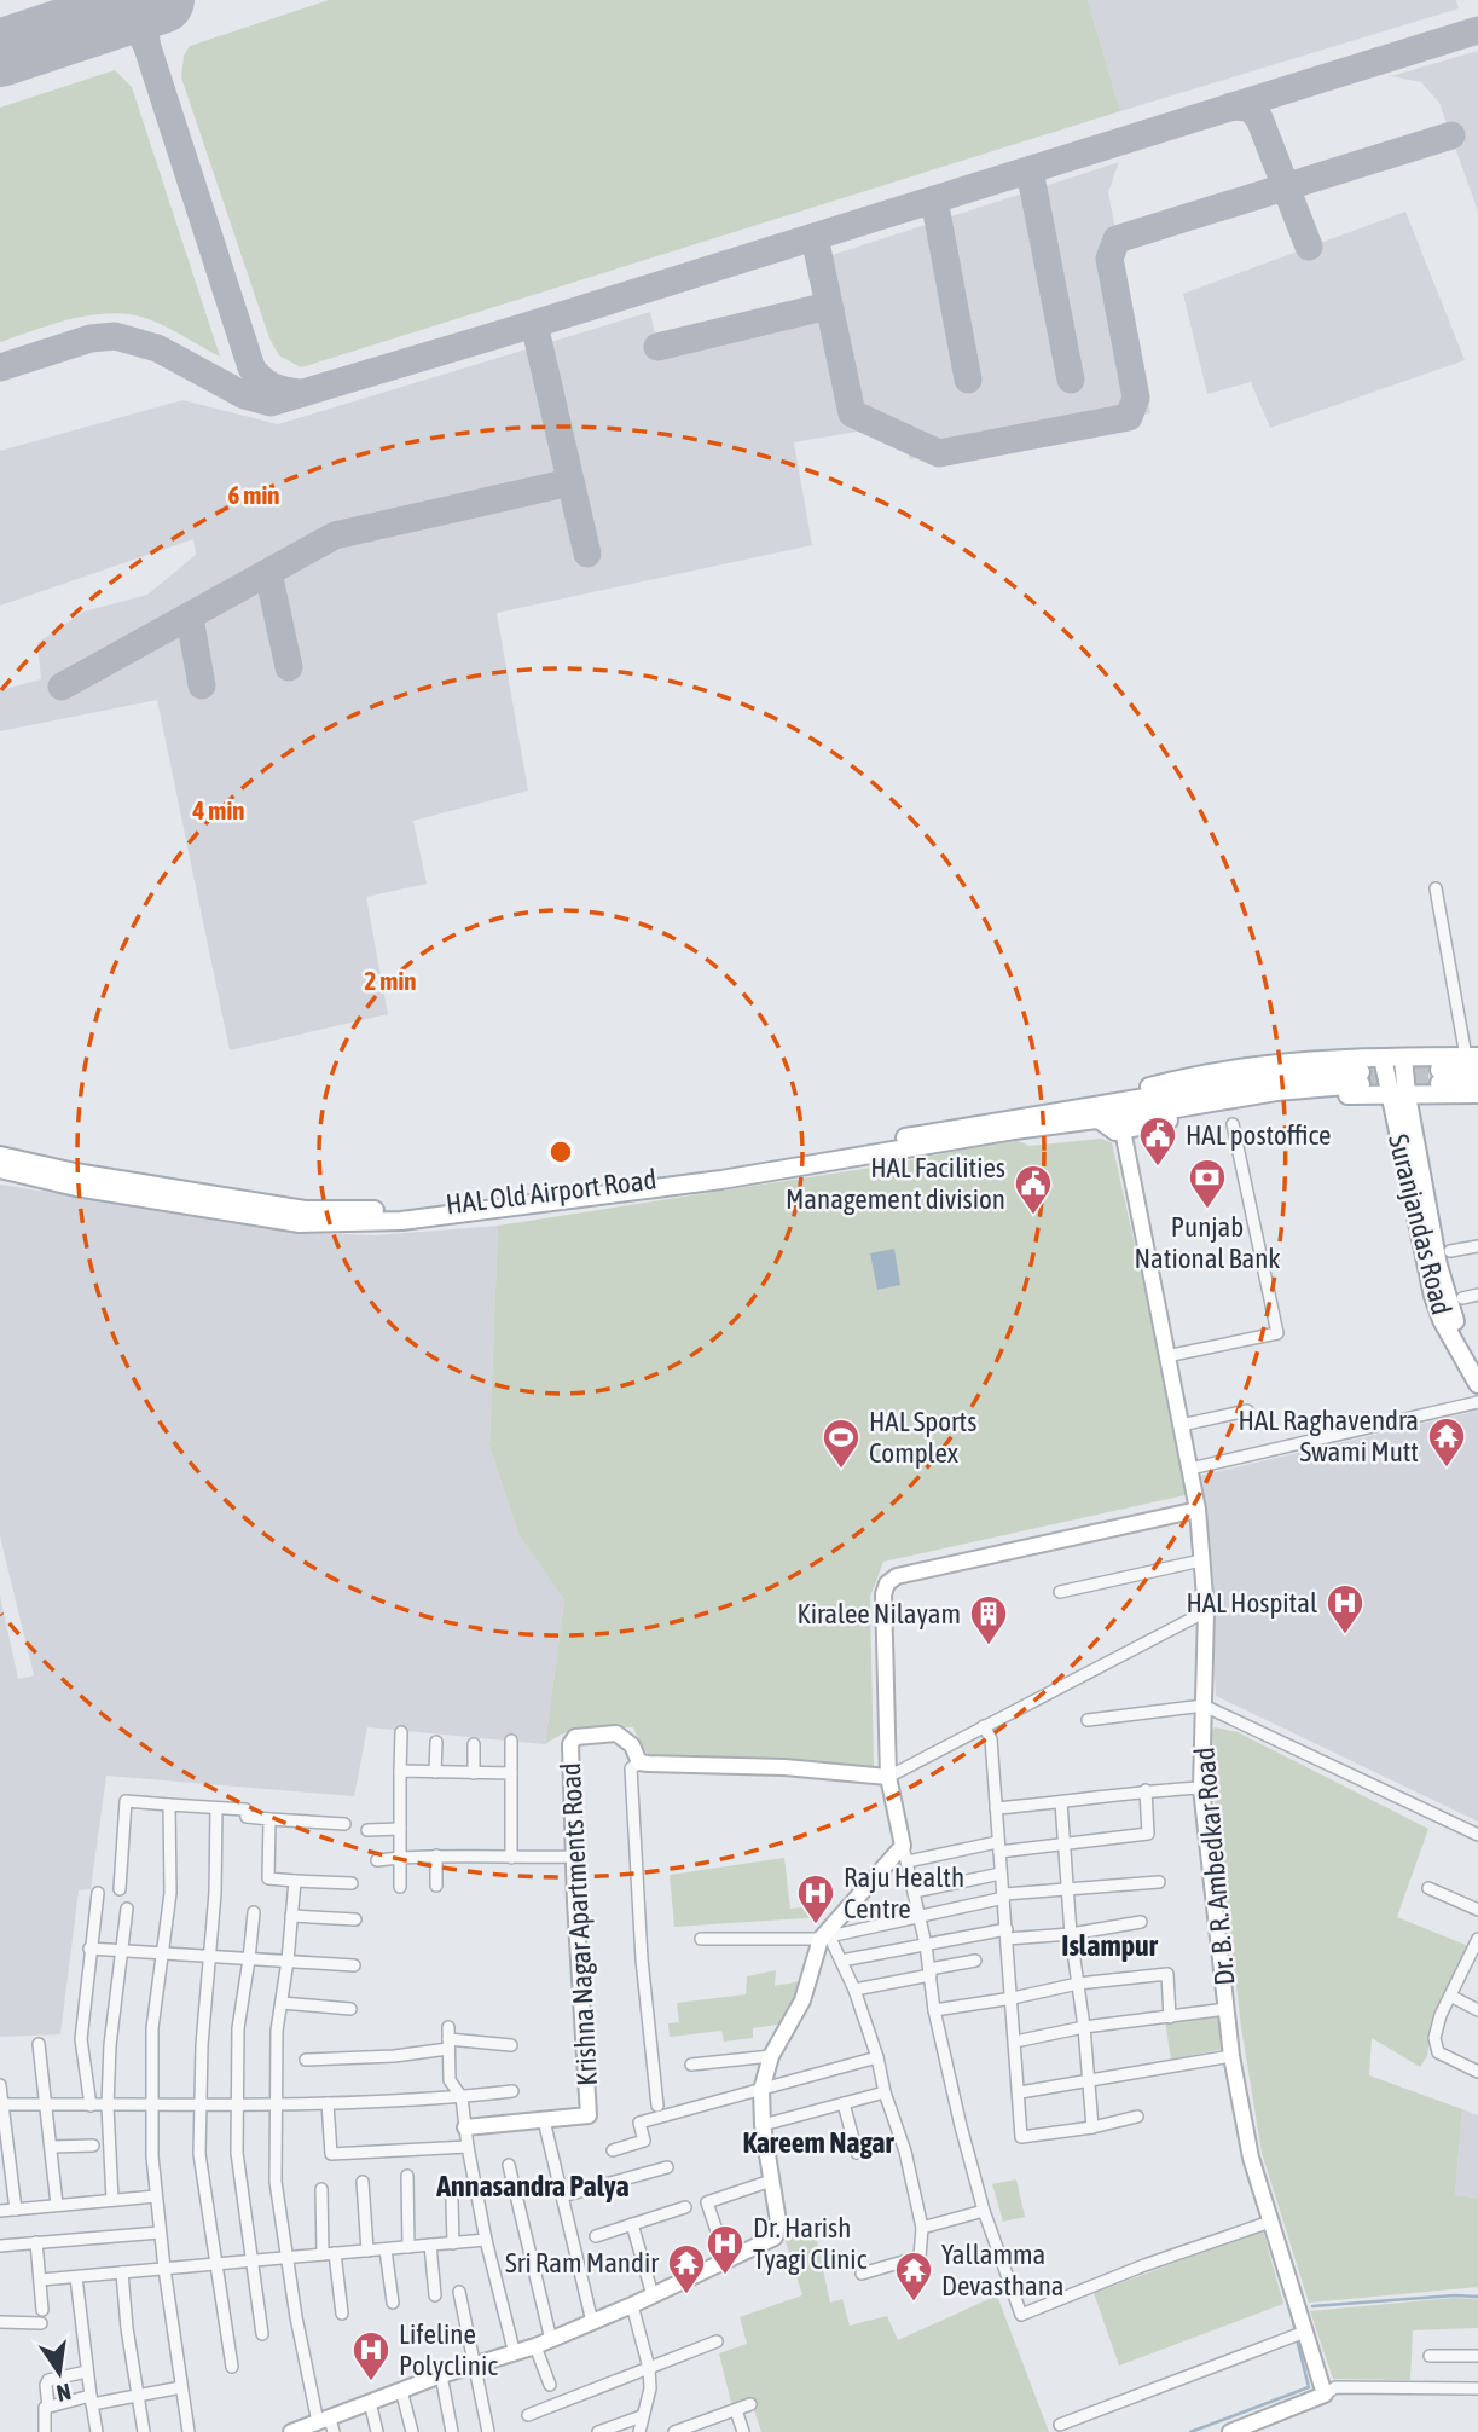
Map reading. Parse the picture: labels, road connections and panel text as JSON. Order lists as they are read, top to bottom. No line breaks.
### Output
{"streets":{"main road":["HAL Old Airport Road","Suranjandas Road"],"street":["Dr. B. R. Ambedkar Road","Krishna Nagar Apartments Road"]},"districts":["Islampur","Kareem Nagar","Annasandra Palya"],"places":{"public building":["HAL postoffice","HAL Facilities Management division"],"bank":["Punjab National Bank"],"temple":["HAL Raghavendra Swami Mutt","Sri Ram Mandir","Yallamma Devasthana"],"sports":["HAL Sports Complex"],"hospital":["HAL Hospital","Raju Health Centre","Dr. Harish Tyagi Clinic","Lifeline Polyclinic"],"building":["Kiralee Nilayam"]},"north":"bottom","rings":["6 min","4 min","2 min"]}
